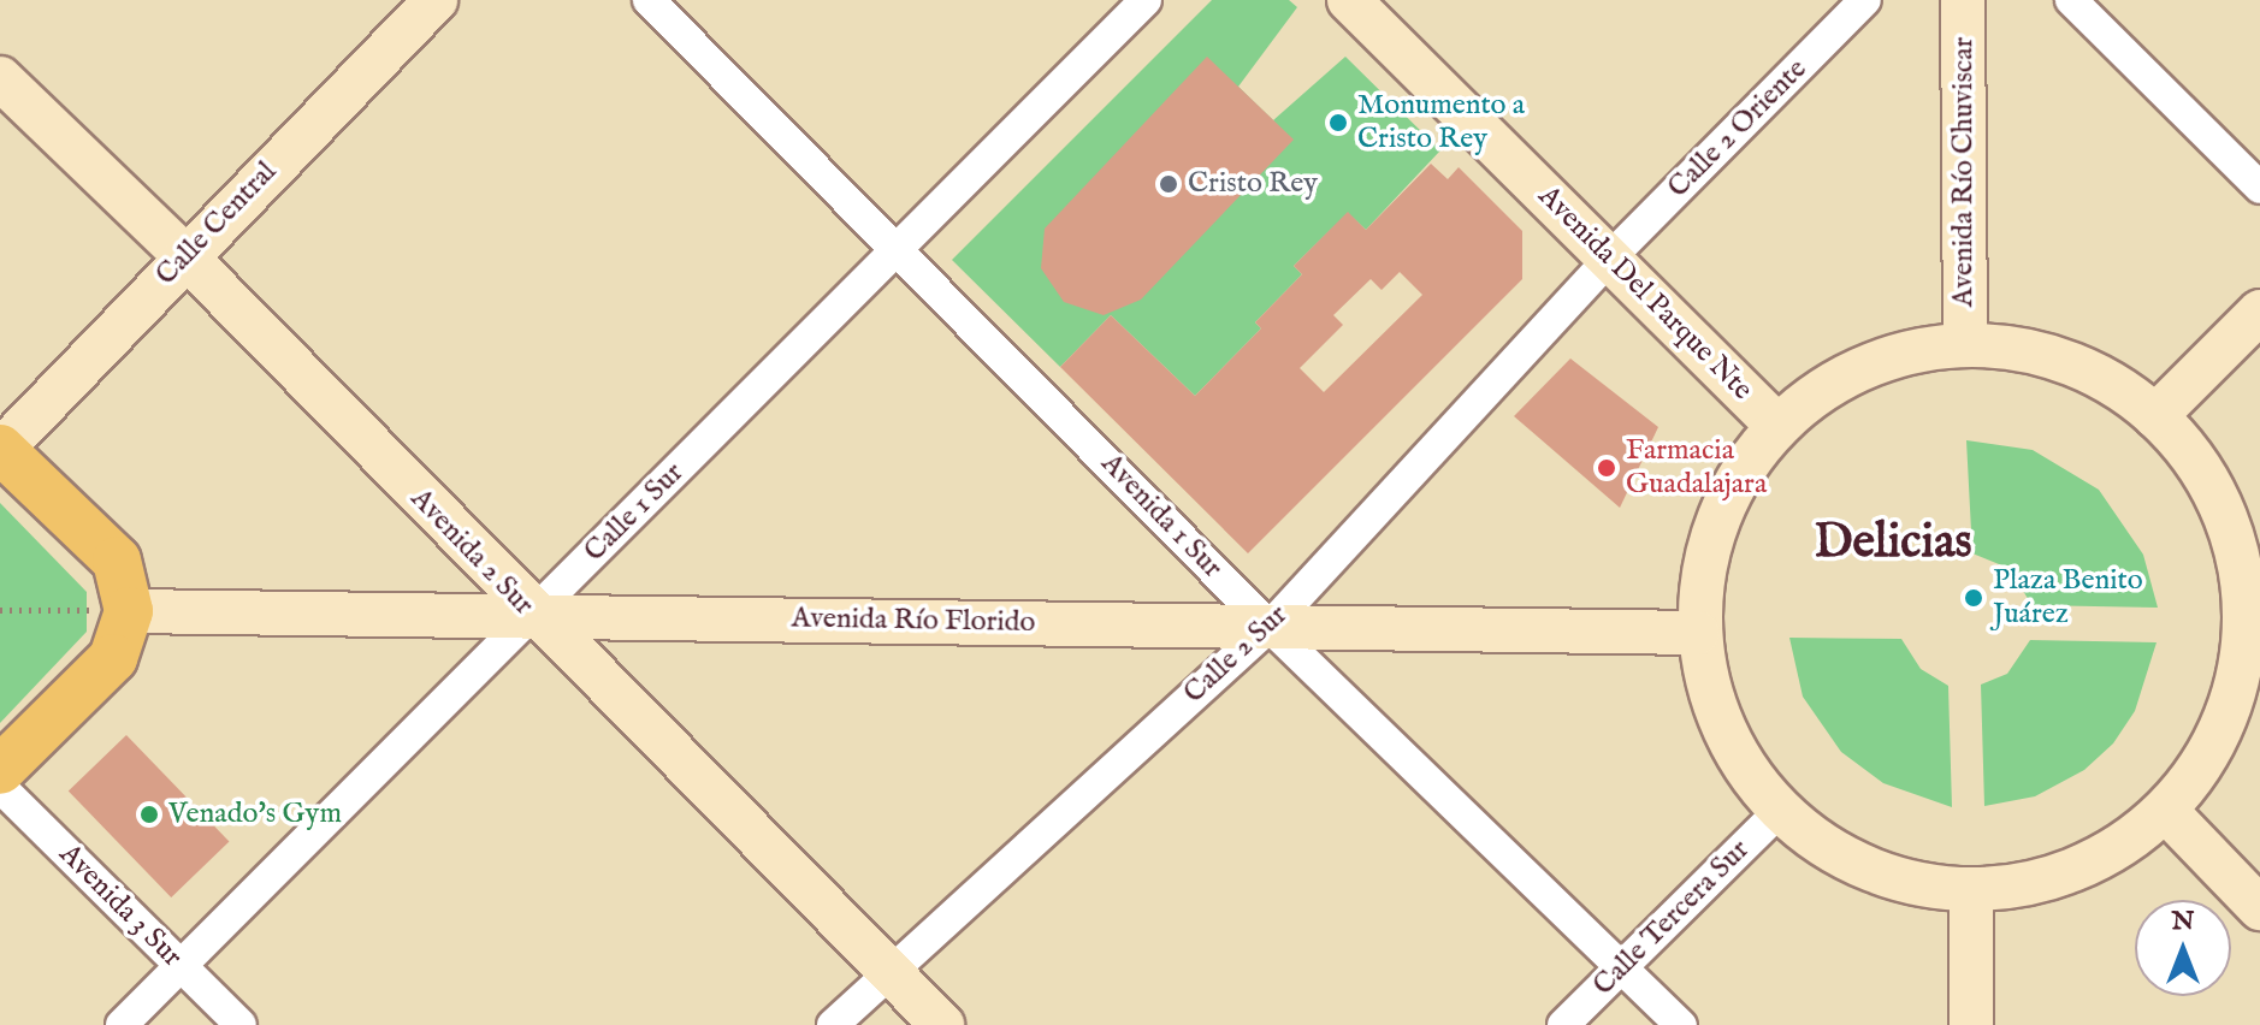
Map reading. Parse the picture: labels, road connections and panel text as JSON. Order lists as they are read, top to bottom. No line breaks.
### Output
{"streets":{"main road":["Avenida Río Chuviscar","Calle Central","Avenida Del Parque Nte","Avenida 2 Sur","Avenida Río Florido"],"street":["Calle 2 Oriente","Calle 1 Sur","Avenida 1 Sur","Calle 2 Sur","Avenida 3 Sur","Calle Tercera Sur"]},"crossings":[["Calle 2 Oriente","Avenida Del Parque Nte"],["Calle 2 Oriente","Calle 2 Sur"],["Calle Central","Avenida 2 Sur"],["Avenida Del Parque Nte","Calle 2 Sur"],["Calle 1 Sur","Avenida 1 Sur"],["Calle 1 Sur","Avenida 2 Sur"],["Calle 1 Sur","Avenida Río Florido"],["Calle 1 Sur","Avenida 3 Sur"],["Avenida 1 Sur","Avenida Río Florido"],["Avenida 1 Sur","Calle 2 Sur"],["Avenida 1 Sur","Calle Tercera Sur"],["Avenida 2 Sur","Avenida Río Florido"],["Avenida 2 Sur","Calle 2 Sur"],["Avenida Río Florido","Calle 2 Sur"]],"districts":["Delicias"],"places":["Monumento a Cristo Rey","Cristo Rey","Farmacia Guadalajara","Plaza Benito Juárez","Venado's Gym"],"north":"top"}
